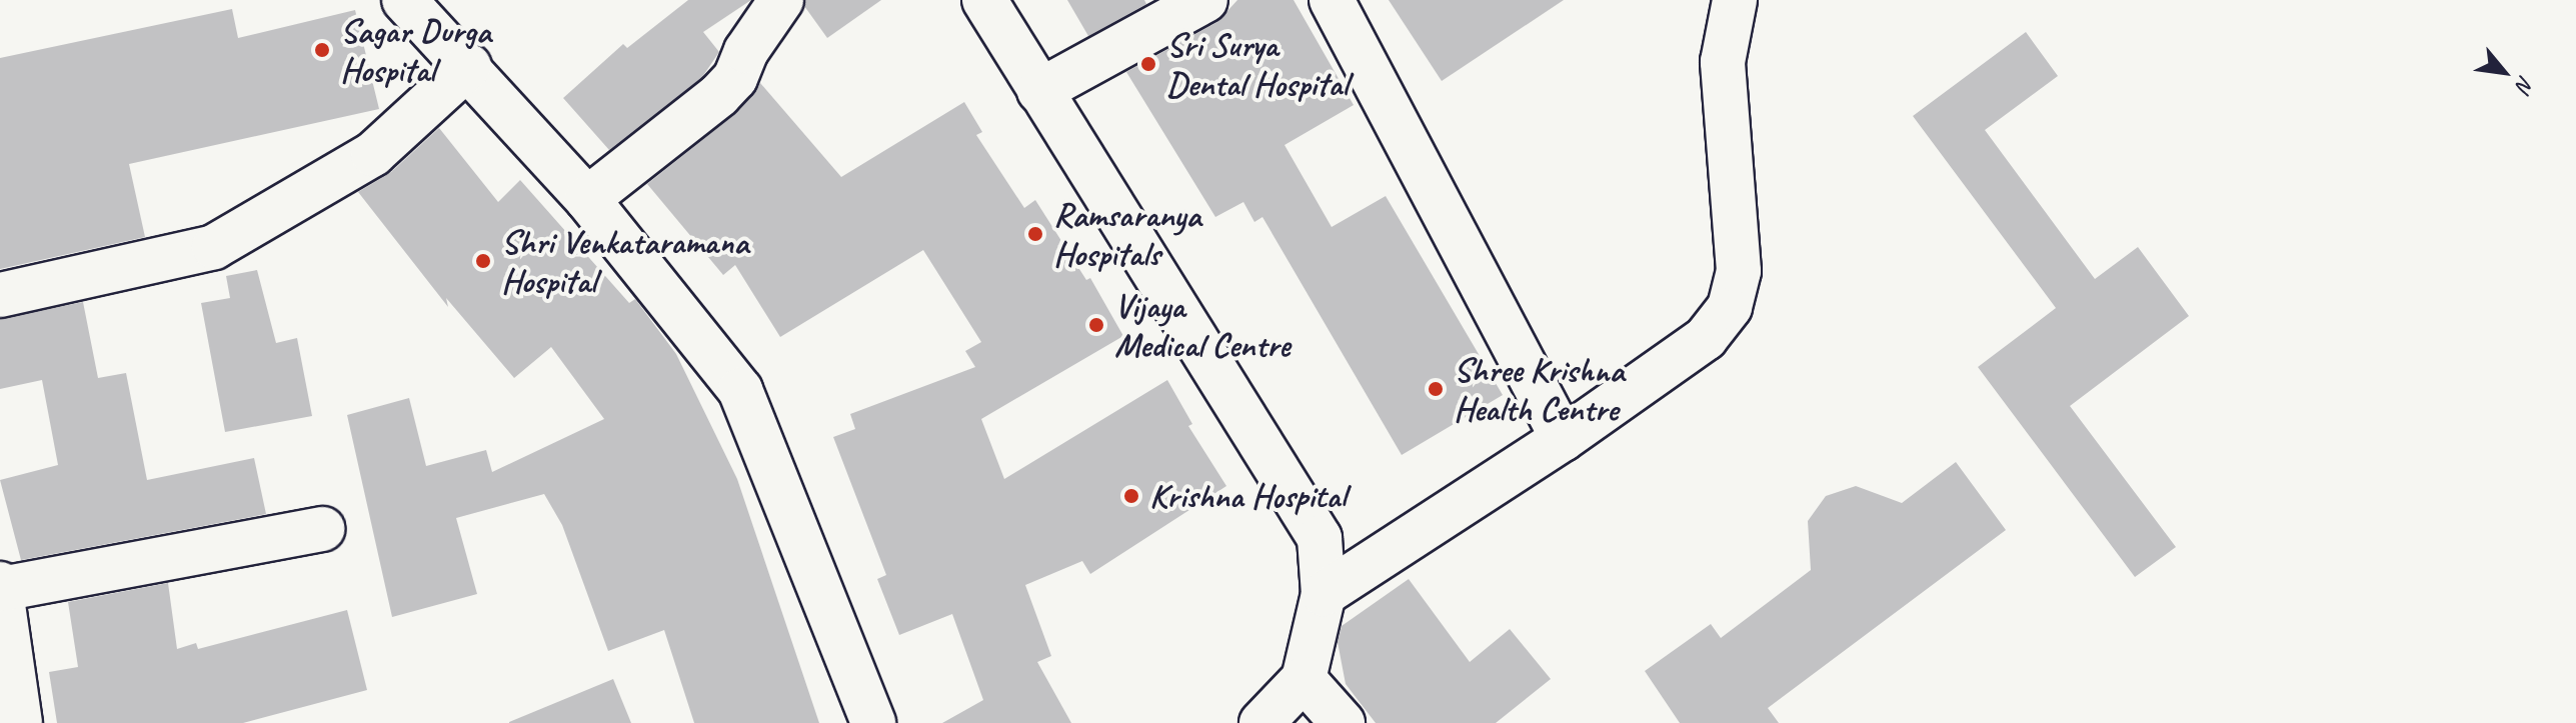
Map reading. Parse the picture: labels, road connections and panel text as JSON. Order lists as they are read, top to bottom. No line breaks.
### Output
{"places":["Sagar Durga Hospital","Sri Surya Dental Hospital","Ramsaranya Hospitals","Shri Venkataramana Hospital","Vijaya Medical Centre","Shree Krishna Health Centre","Krishna Hospital"],"north":"bottom right"}
